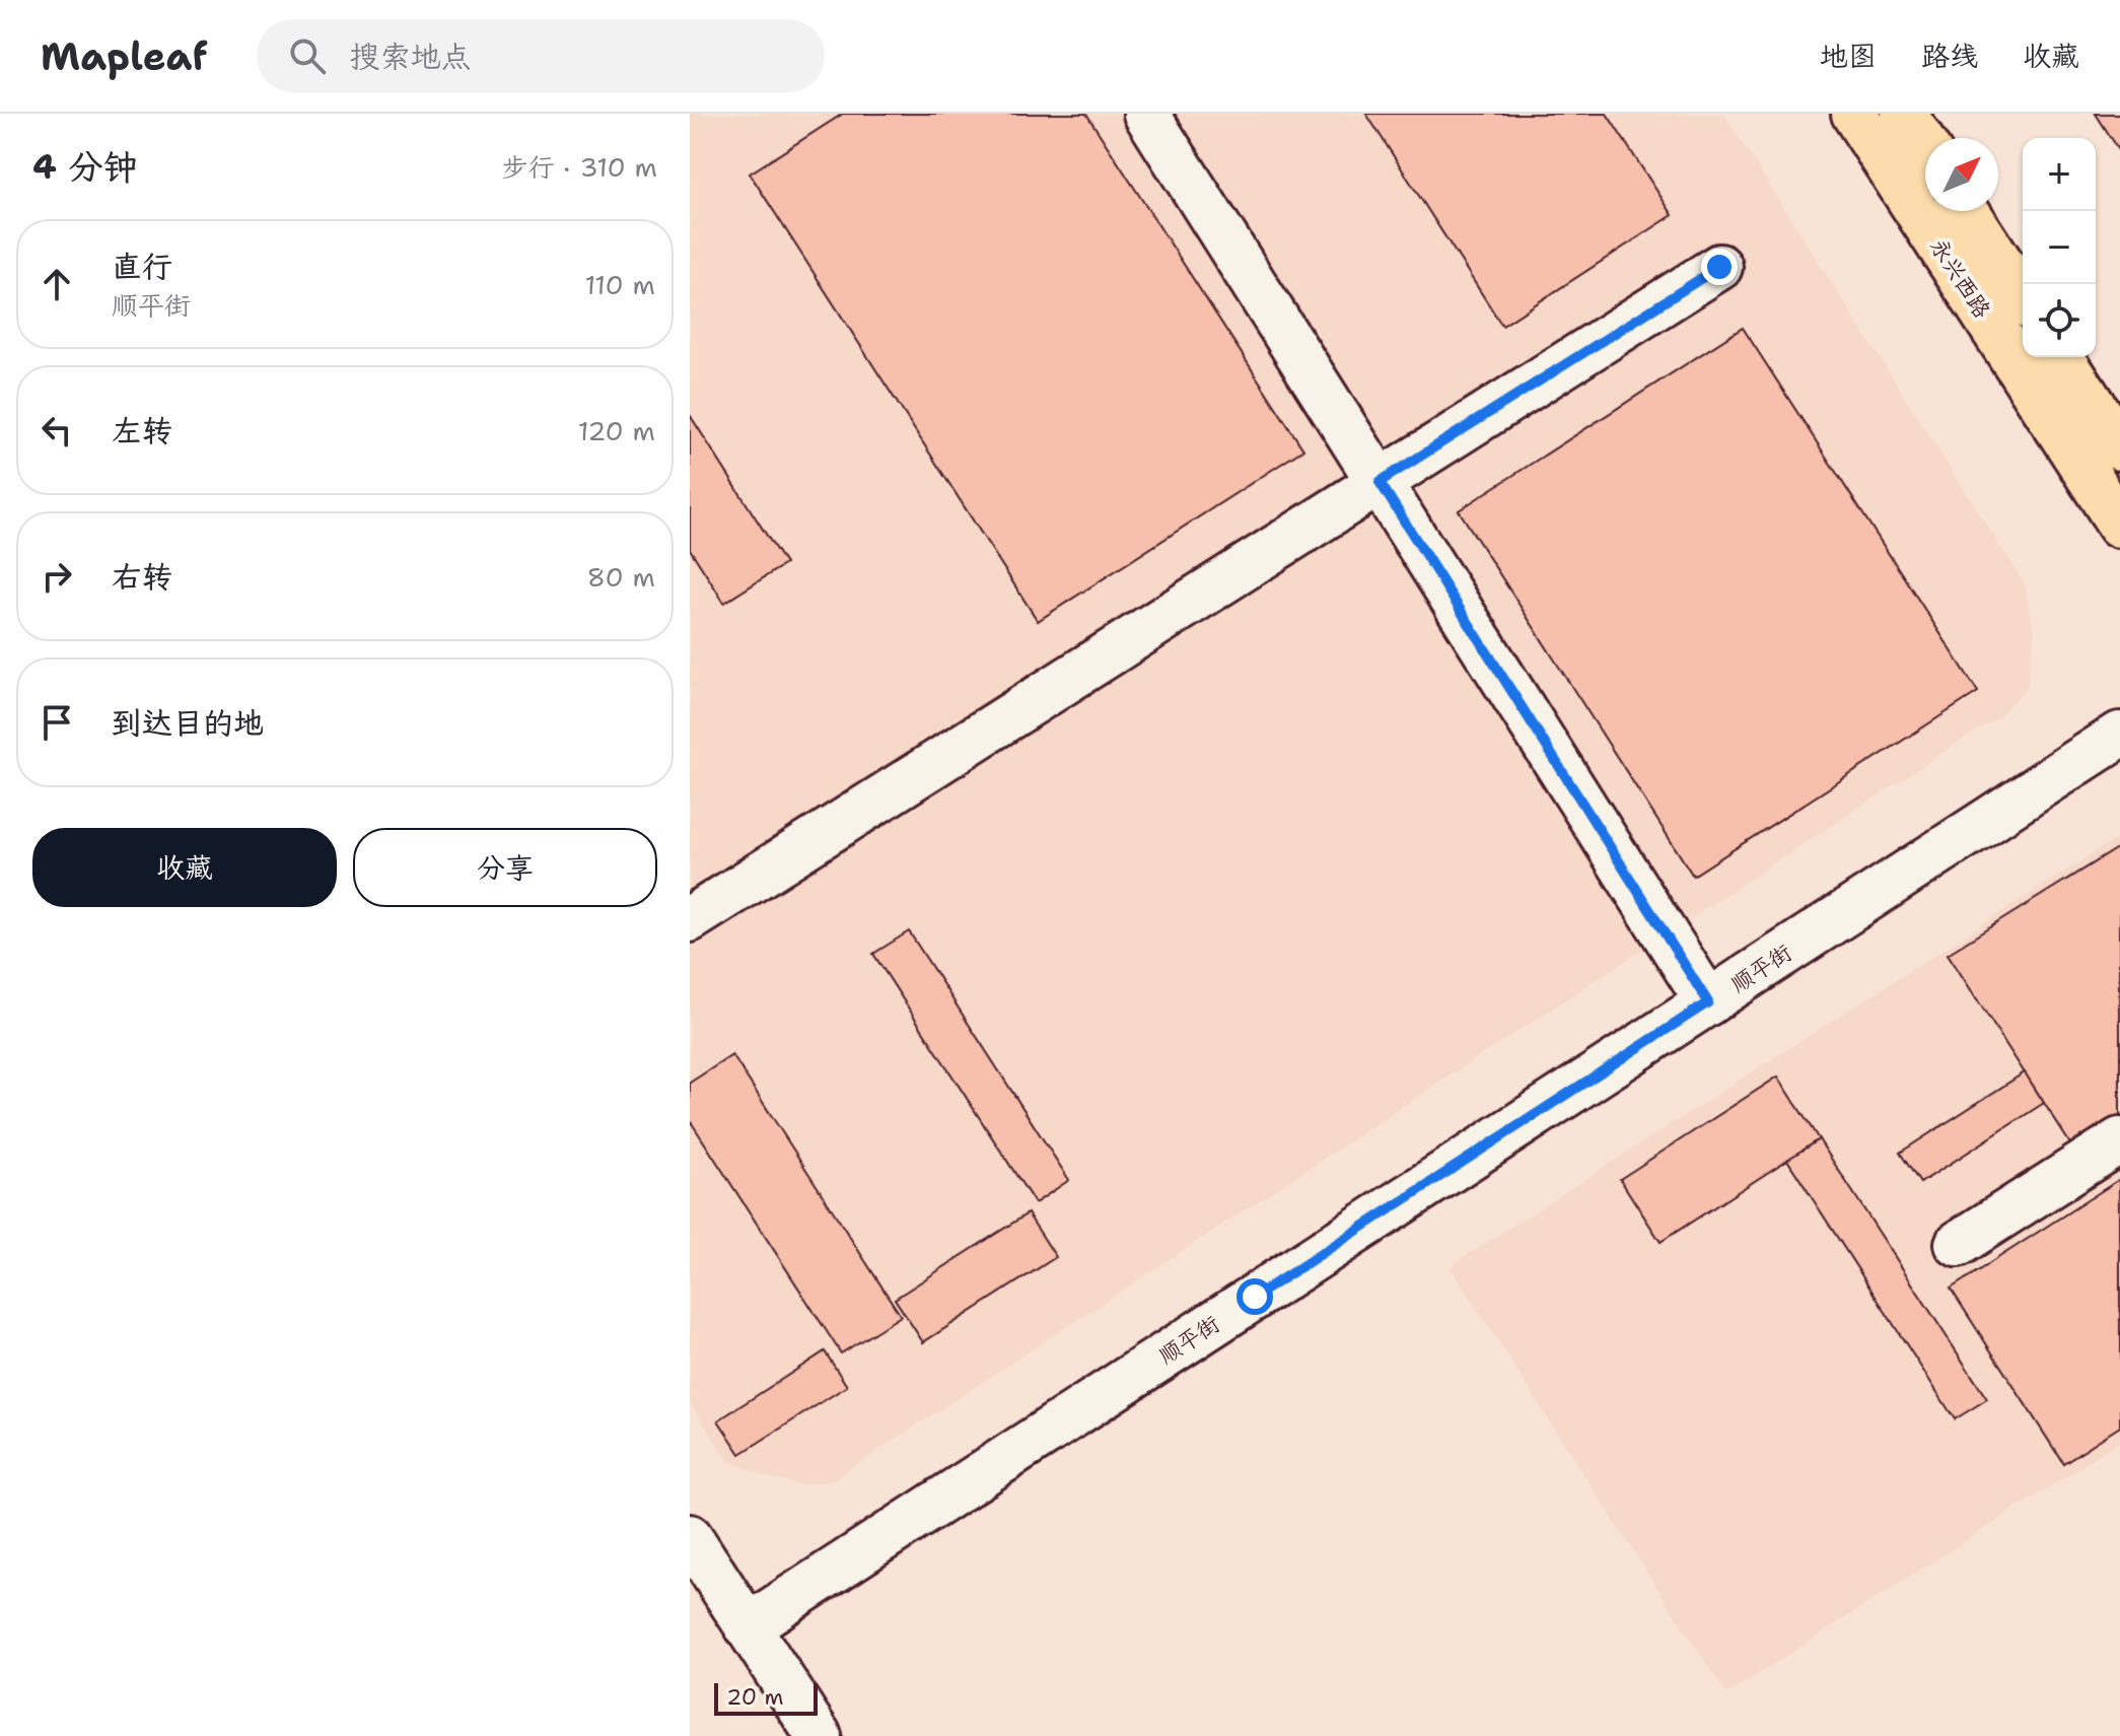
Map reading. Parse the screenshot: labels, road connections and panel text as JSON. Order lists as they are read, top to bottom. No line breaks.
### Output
{"streets":{"main road":["永兴西路"],"street":["顺平街"]},"scale_bar":"20 m","north":"top right","page":{"header":"Mapleaf","search":"搜索地点","nav":["地图","路线","收藏"],"heading":["4 分钟","步行 · 310 m"],"map_buttons":["+","−"],"list":[["直行","顺平街","110 m"],["左转","120 m"],["右转","80 m"],"到达目的地"],"buttons":["收藏","分享"],"scale":"20 m"}}
